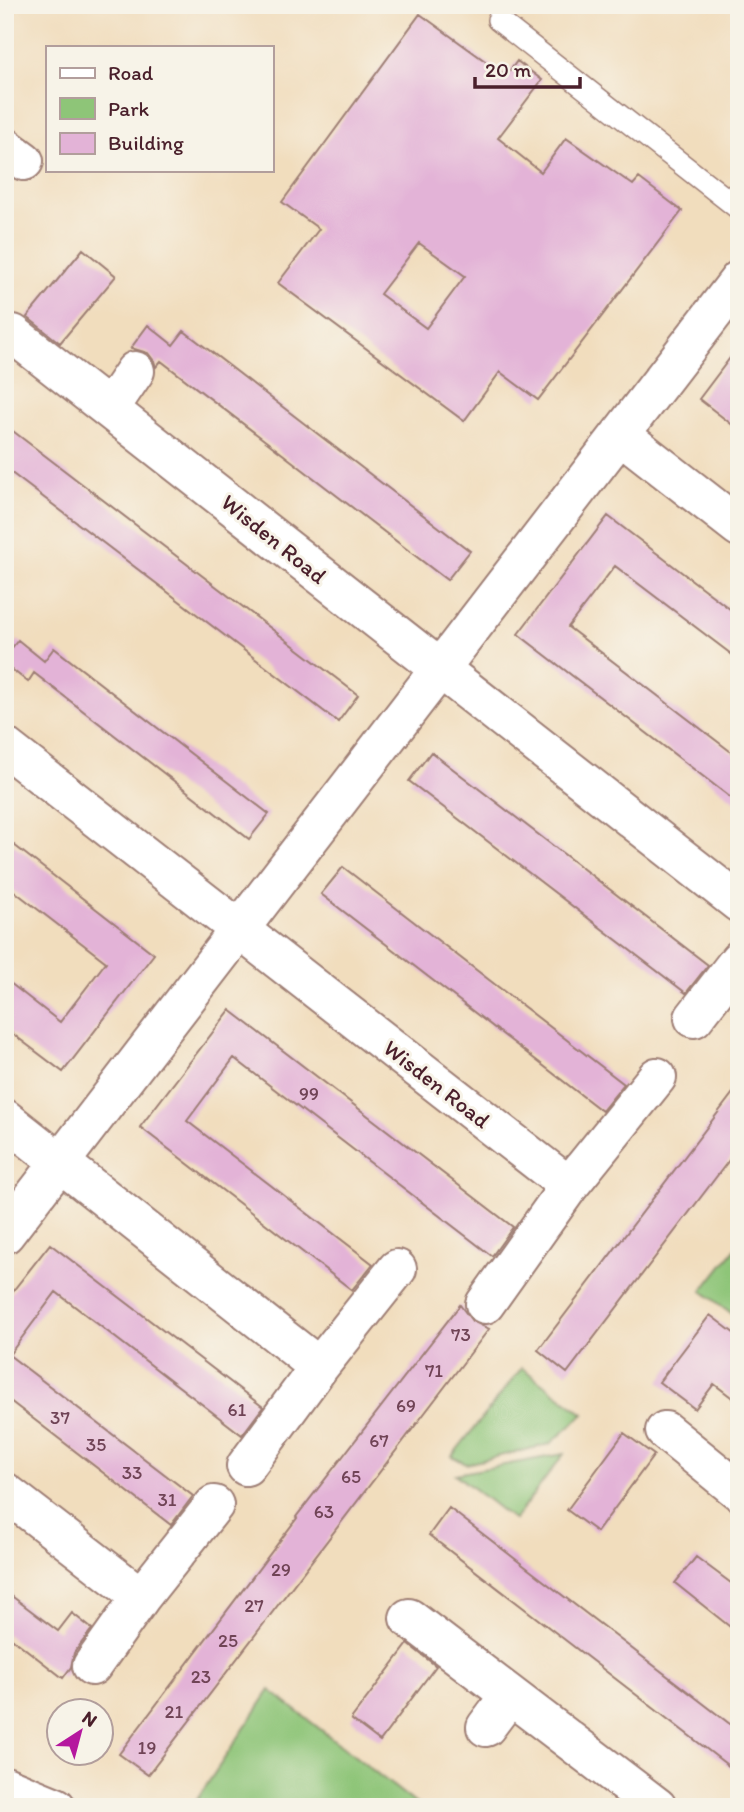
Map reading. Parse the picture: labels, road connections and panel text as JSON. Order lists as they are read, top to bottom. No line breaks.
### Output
{"streets":{"street":["Wisden Road"]},"house_numbers":["99","73","71","69","61","37","67","35","33","65","31","63","29","27","25","23","21","19"],"legend":["Road","Park","Building"],"scale_bar":"20 m","north":"top right"}
